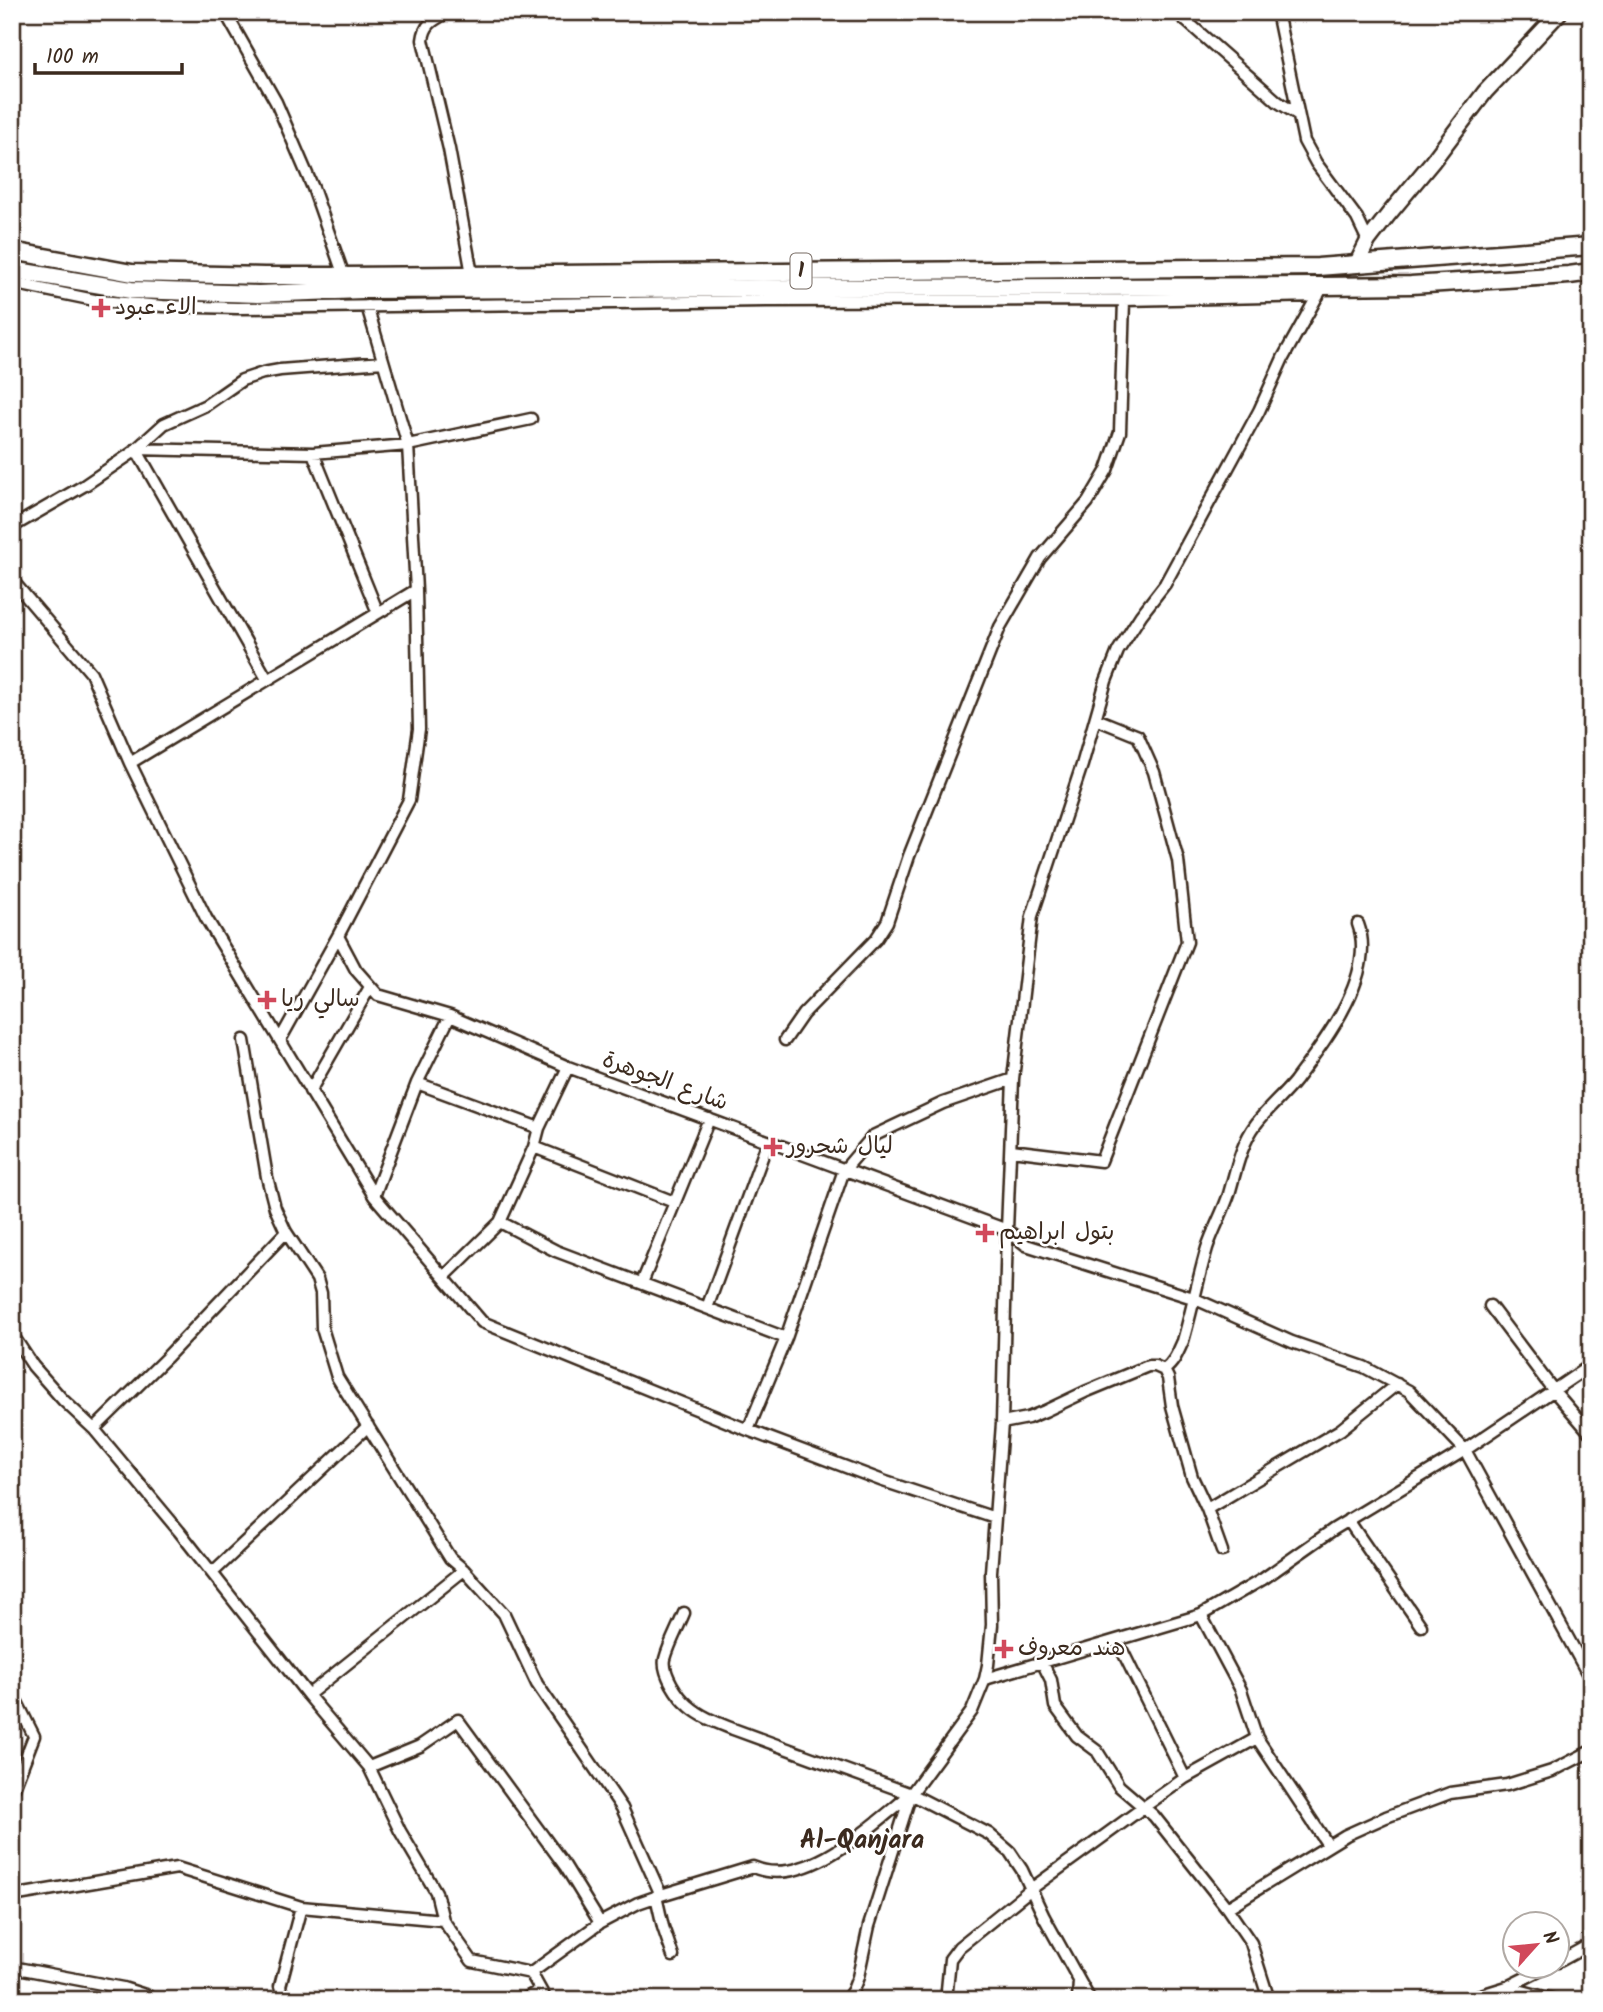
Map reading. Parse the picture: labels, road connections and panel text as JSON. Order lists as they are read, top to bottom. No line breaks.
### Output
{"streets":{"main road":["1"],"street":["شارع الجوهرة"]},"districts":["Al-Qanjara"],"places":{"health":["الاء عبود","سالي ريا","ليال شحرور","بتول ابراهيم","هند معروف"]},"scale_bar":"100 m","north":"top right"}
